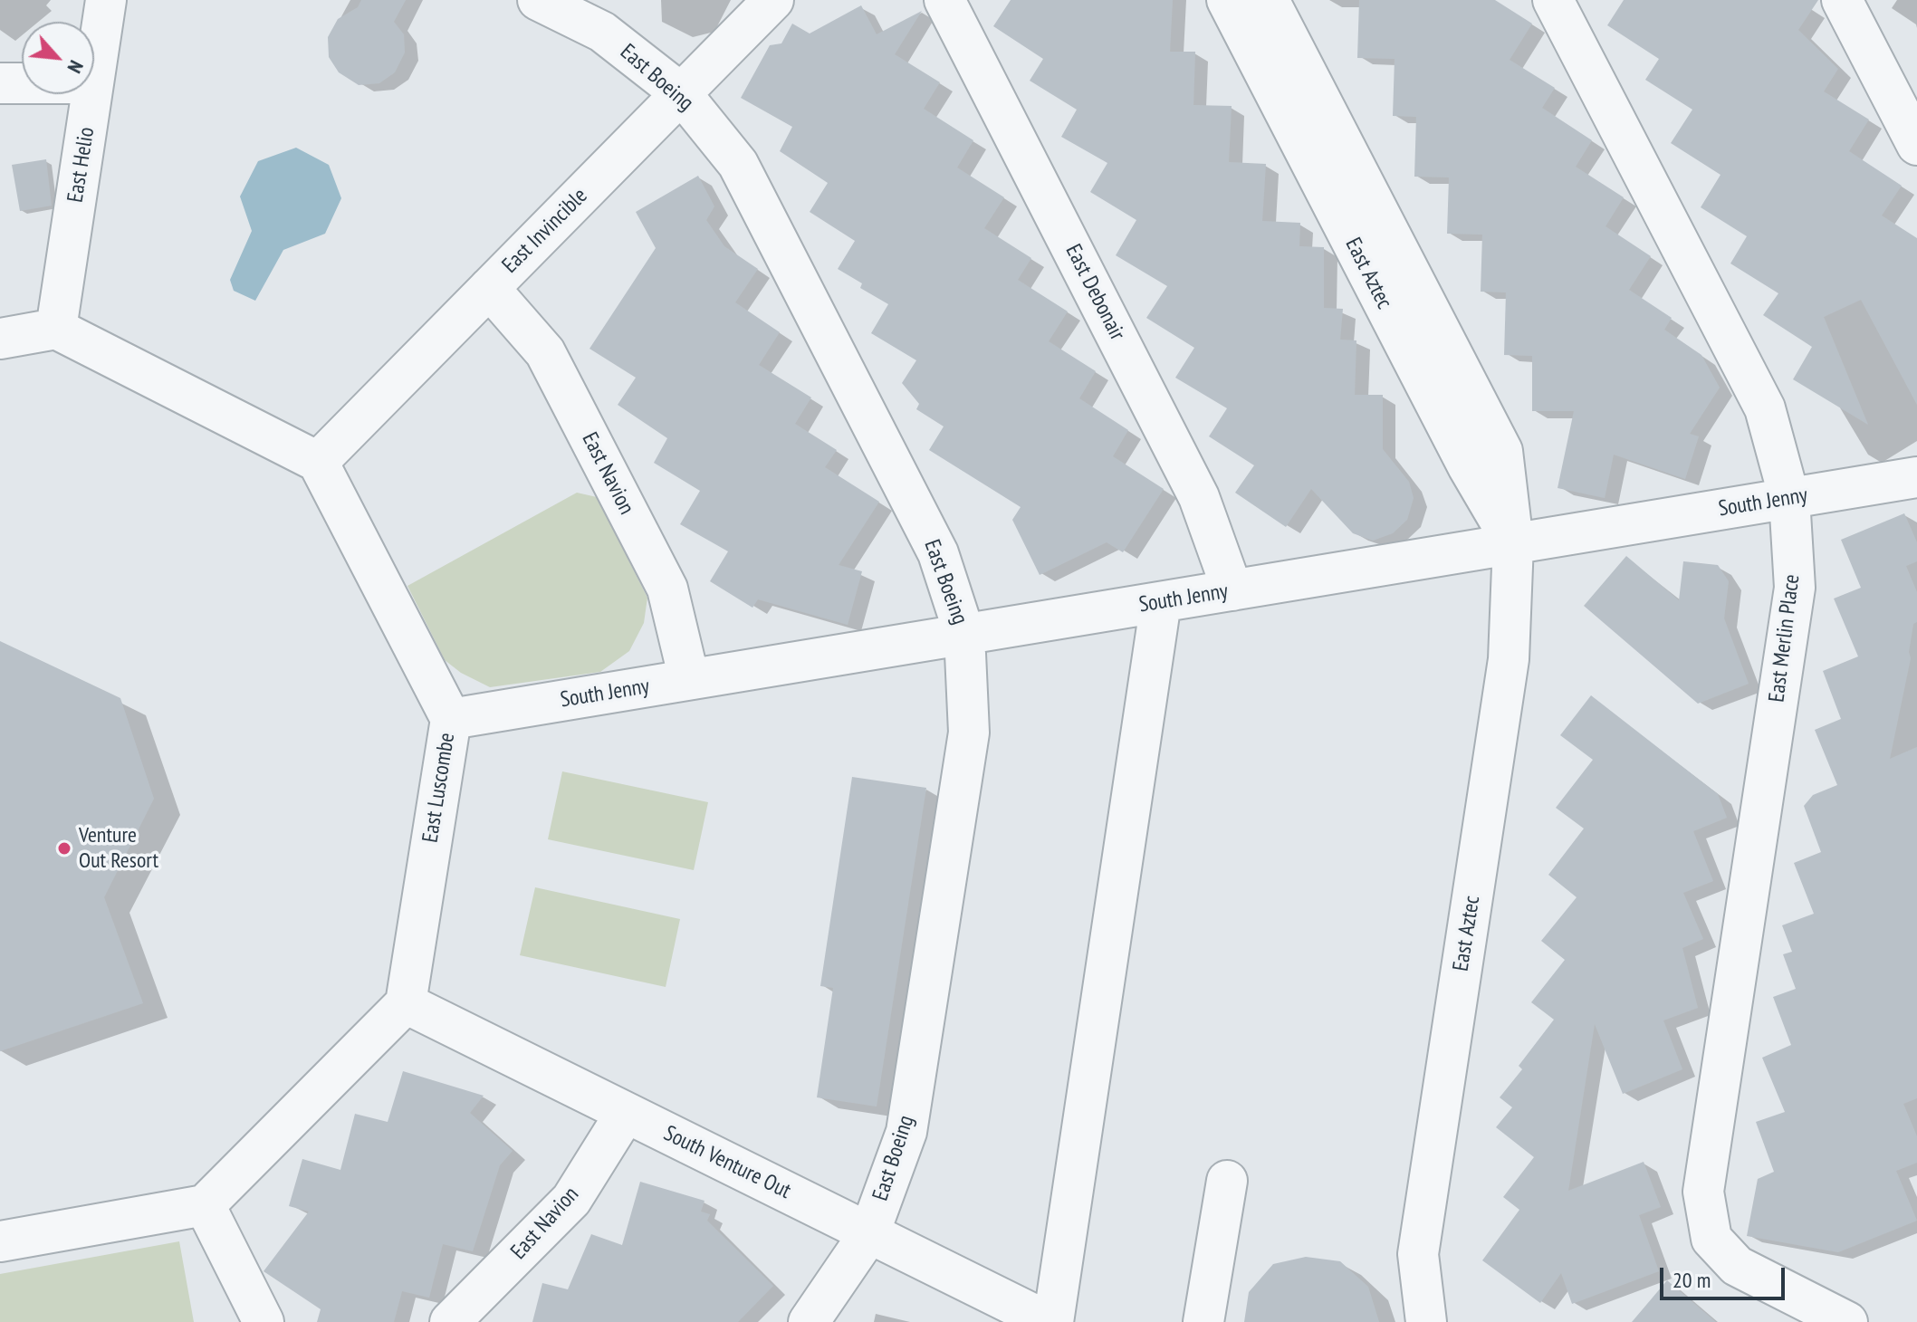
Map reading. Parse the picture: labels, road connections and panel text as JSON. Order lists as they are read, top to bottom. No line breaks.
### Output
{"streets":{"lane":["East Boeing","East Helio","East Invincible","East Aztec","East Debonair","East Navion","South Jenny","East Merlin Place","East Luscombe","South Venture Out"]},"crossings":[["East Boeing","East Invincible"],["East Boeing","South Jenny"],["East Boeing","South Venture Out"],["East Invincible","East Navion"],["East Invincible","East Luscombe"],["East Aztec","South Jenny"],["East Debonair","South Jenny"],["East Navion","South Jenny"],["East Navion","South Venture Out"],["South Jenny","East Merlin Place"],["South Jenny","East Luscombe"],["East Luscombe","South Venture Out"]],"places":["Venture Out Resort"],"scale_bar":"20 m","north":"bottom right"}
